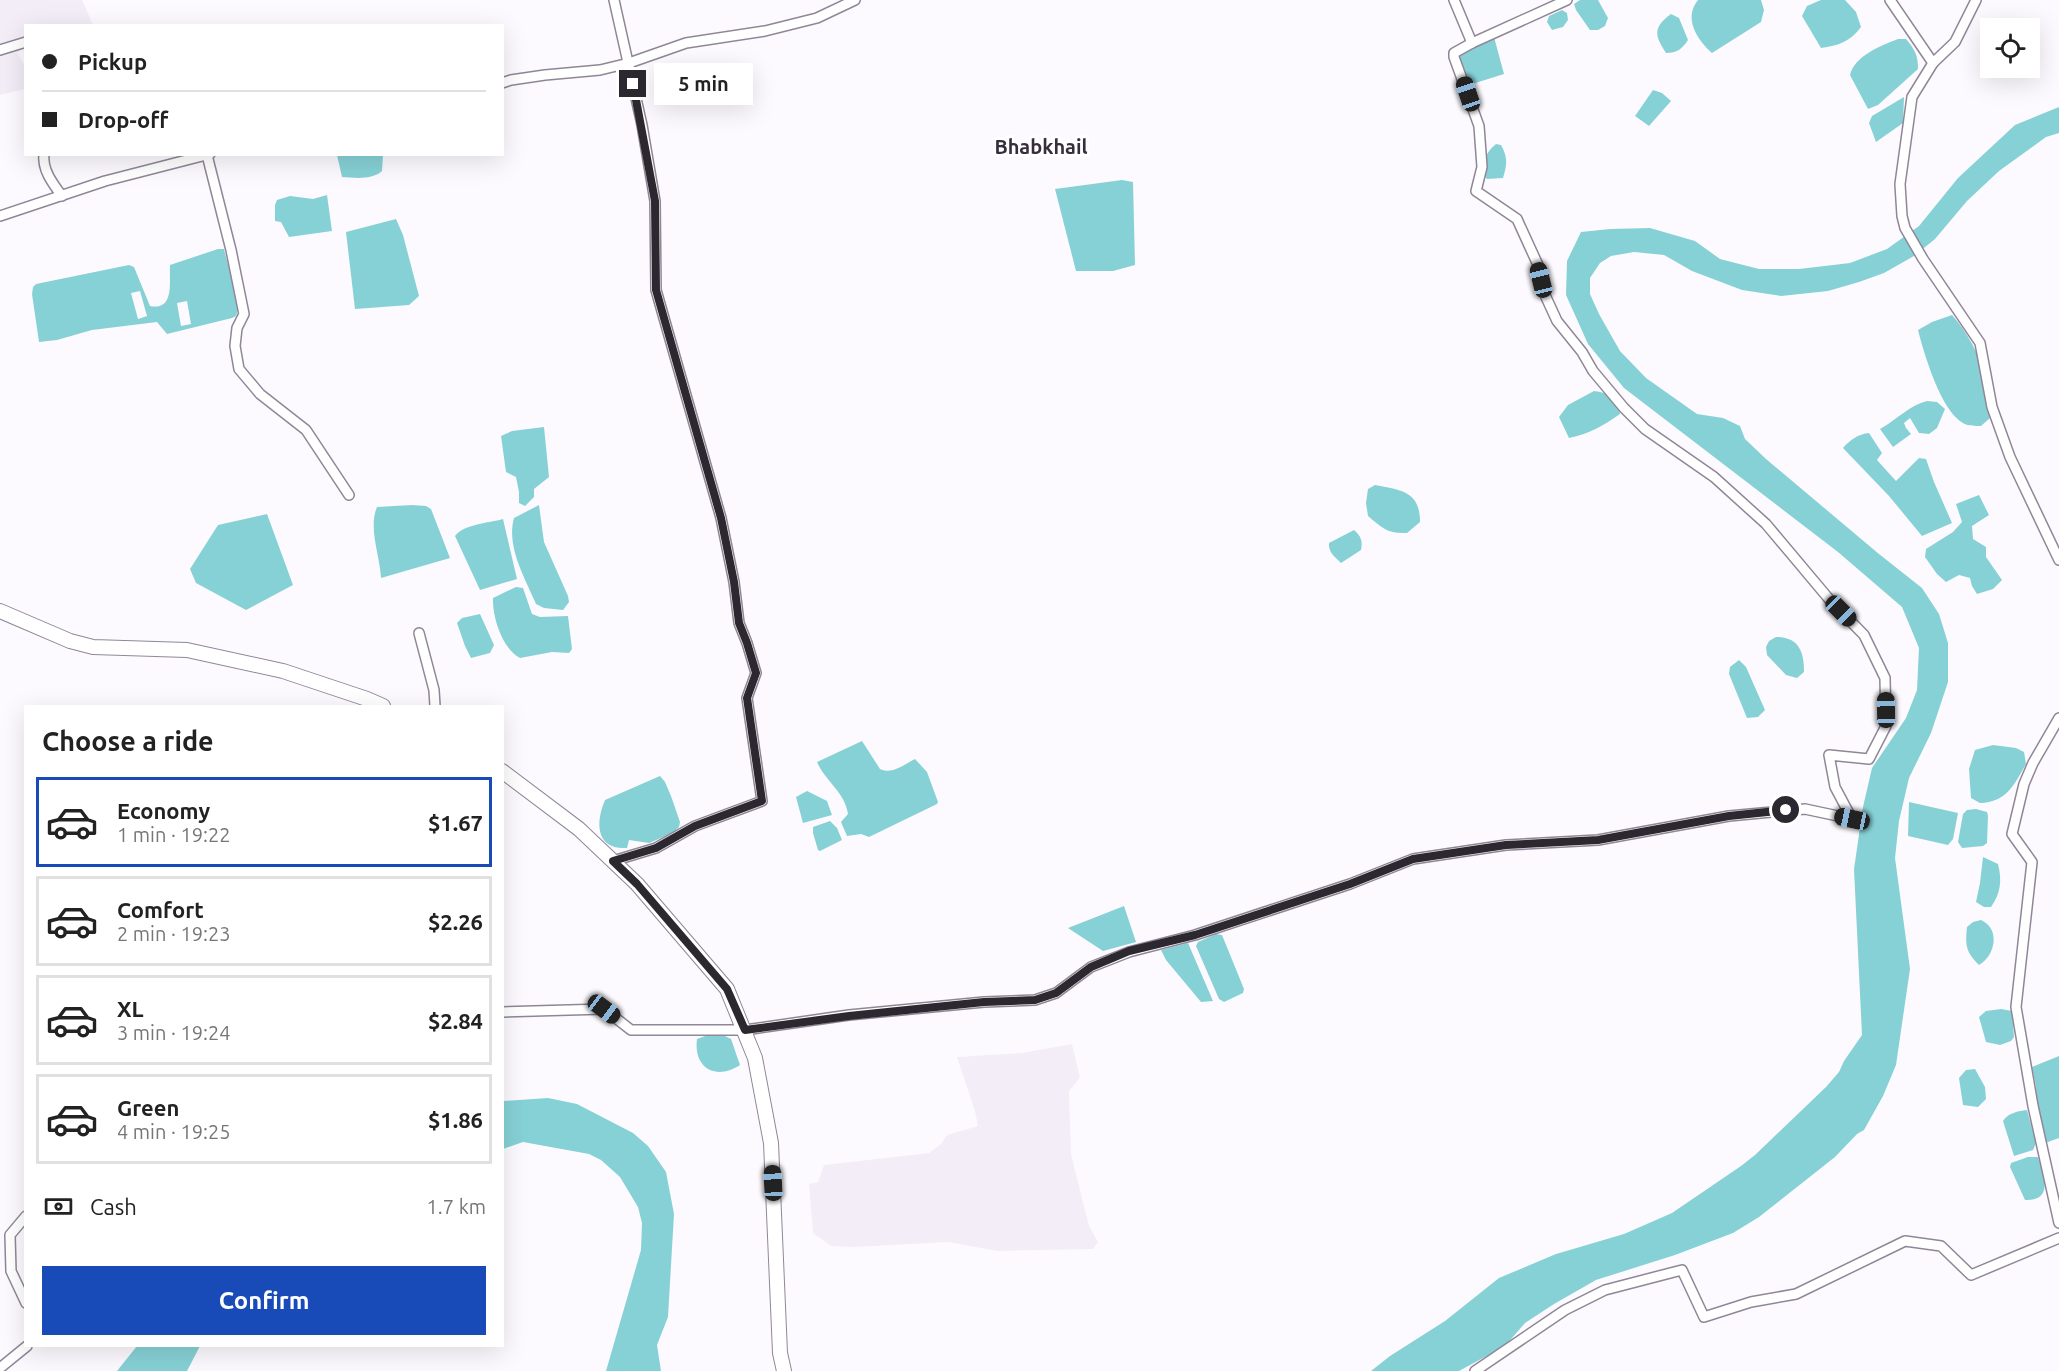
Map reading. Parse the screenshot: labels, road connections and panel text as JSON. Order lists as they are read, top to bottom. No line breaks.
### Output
{"districts":["Bhabkhail"],"page":{"banner":["Pickup","Drop-off"],"bubble":"5 min","heading":"Choose a ride","list":[{"name":"Economy","note":"1 min · 19:22","value":"$1.67"},{"name":"Comfort","note":"2 min · 19:23","value":"$2.26"},{"name":"XL","note":"3 min · 19:24","value":"$2.84"},{"name":"Green","note":"4 min · 19:25","value":"$1.86"}],"pay":["Cash","1.7 km"],"buttons":"Confirm"}}
